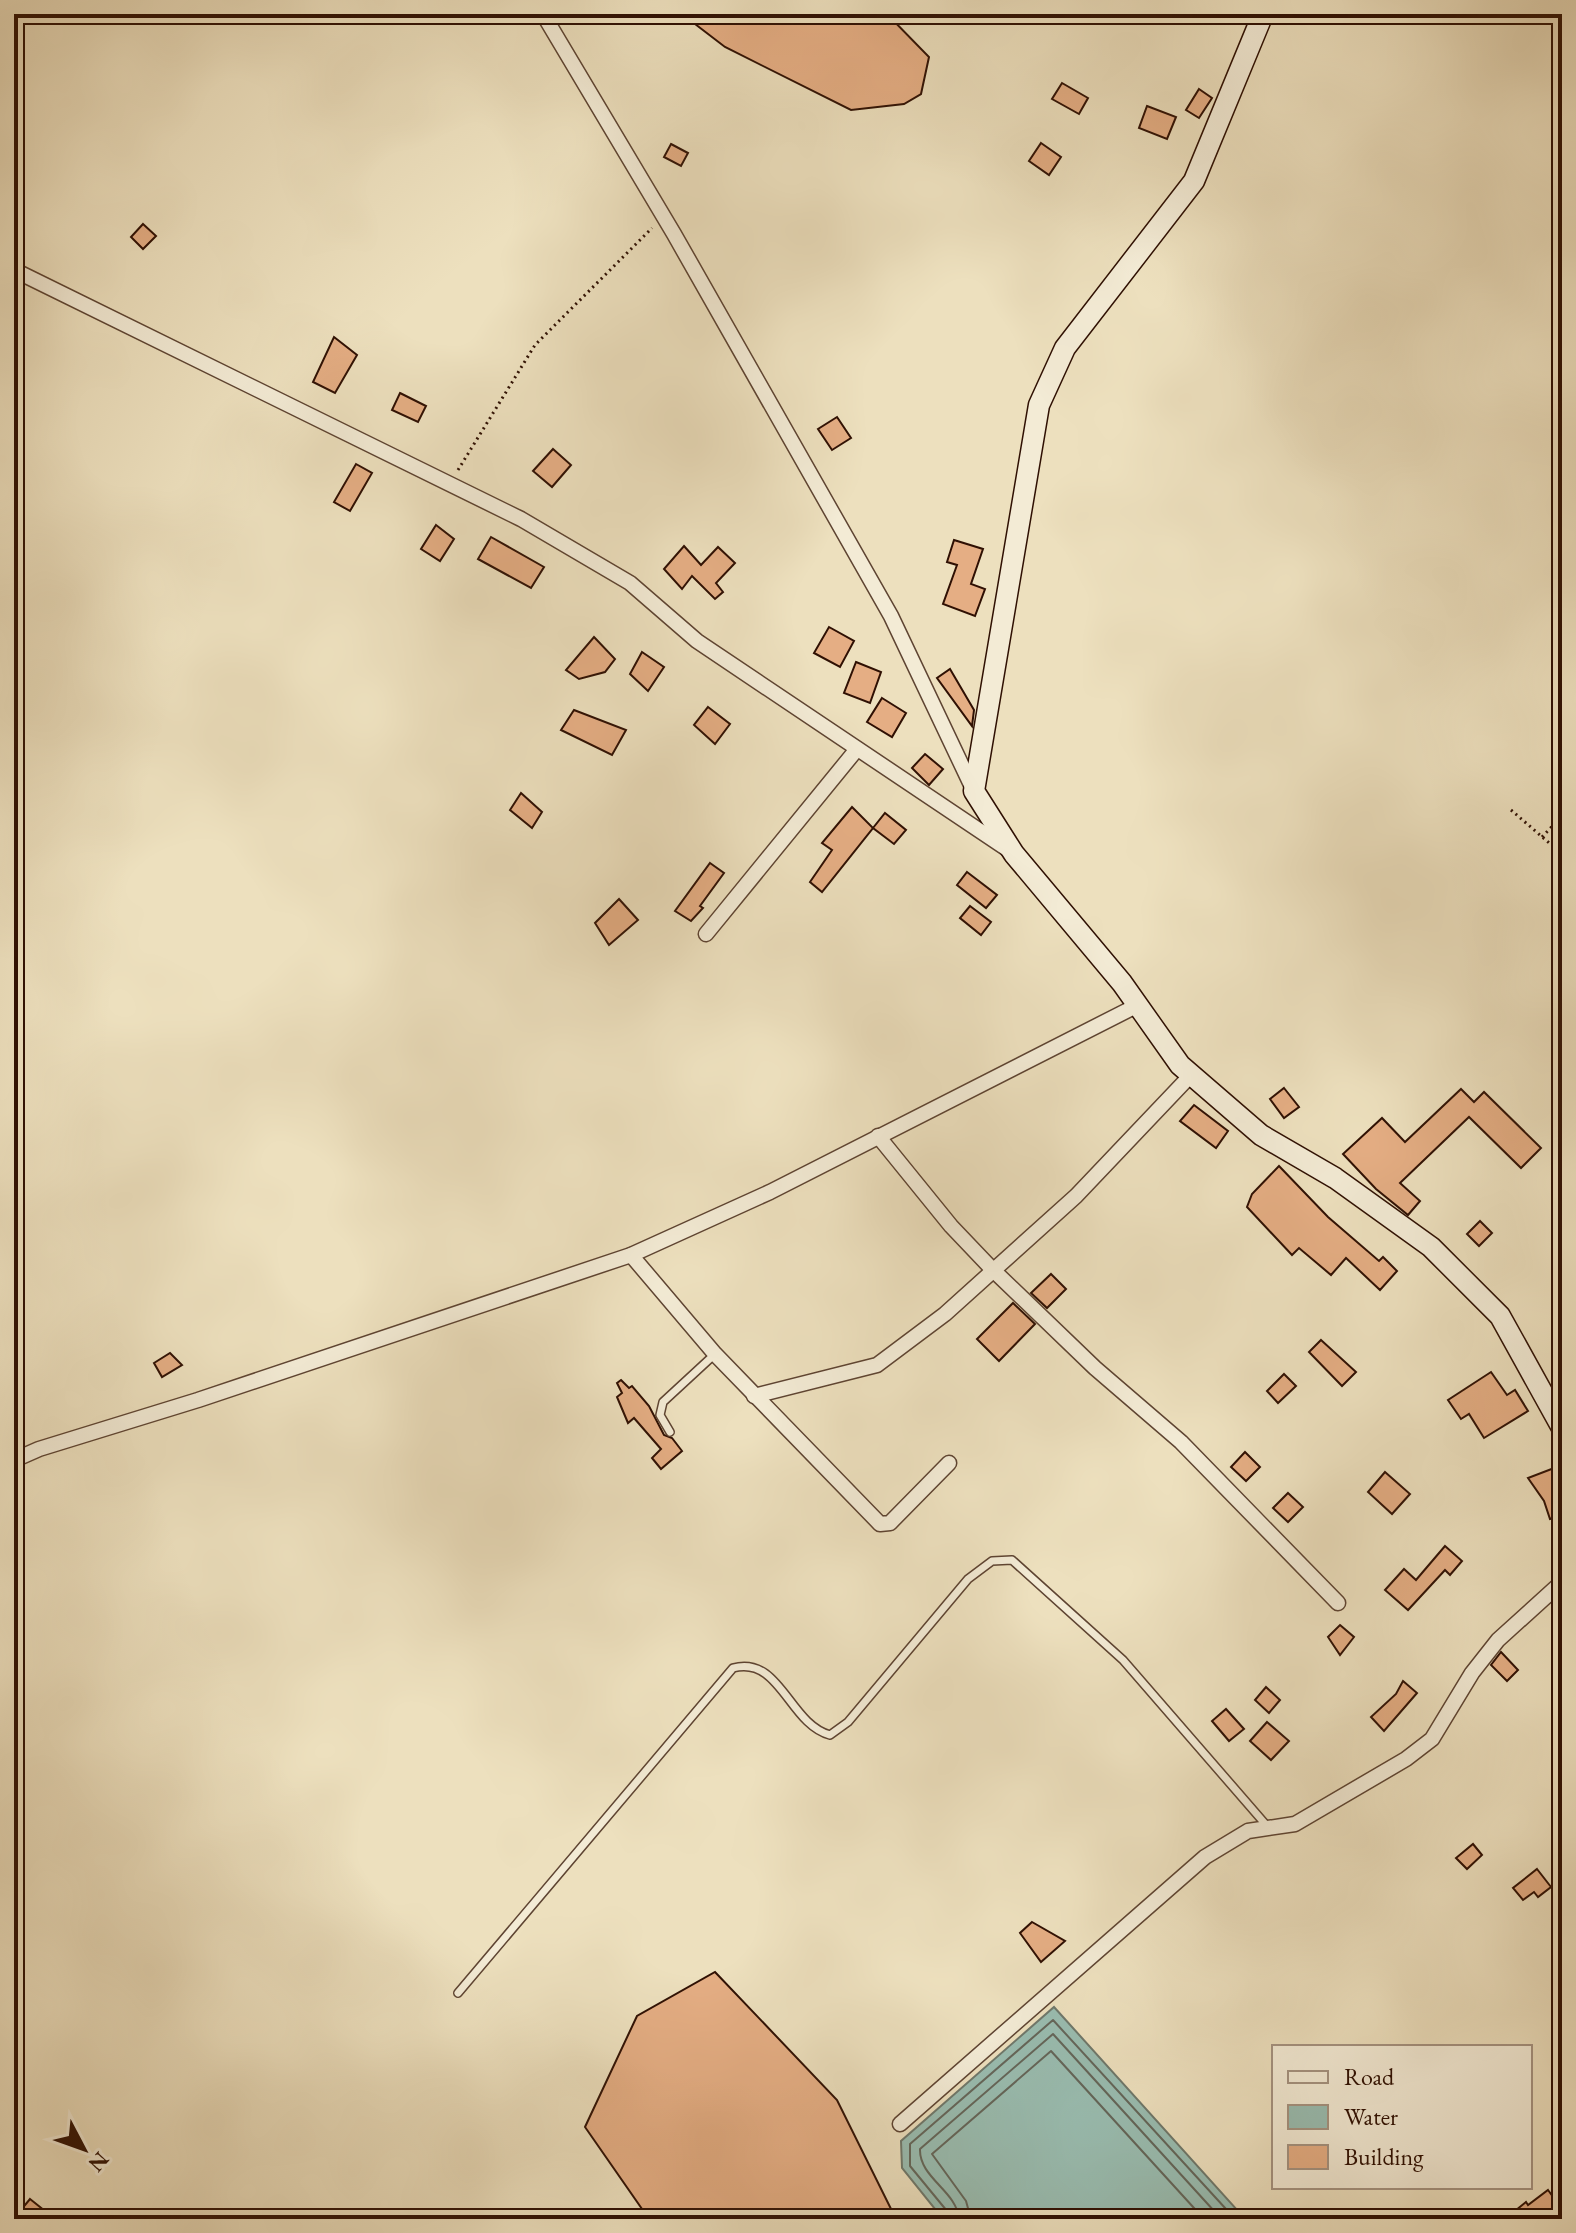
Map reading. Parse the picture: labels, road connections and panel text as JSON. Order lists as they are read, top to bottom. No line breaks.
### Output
{"legend":["Road","Water","Building"],"north":"bottom right"}
